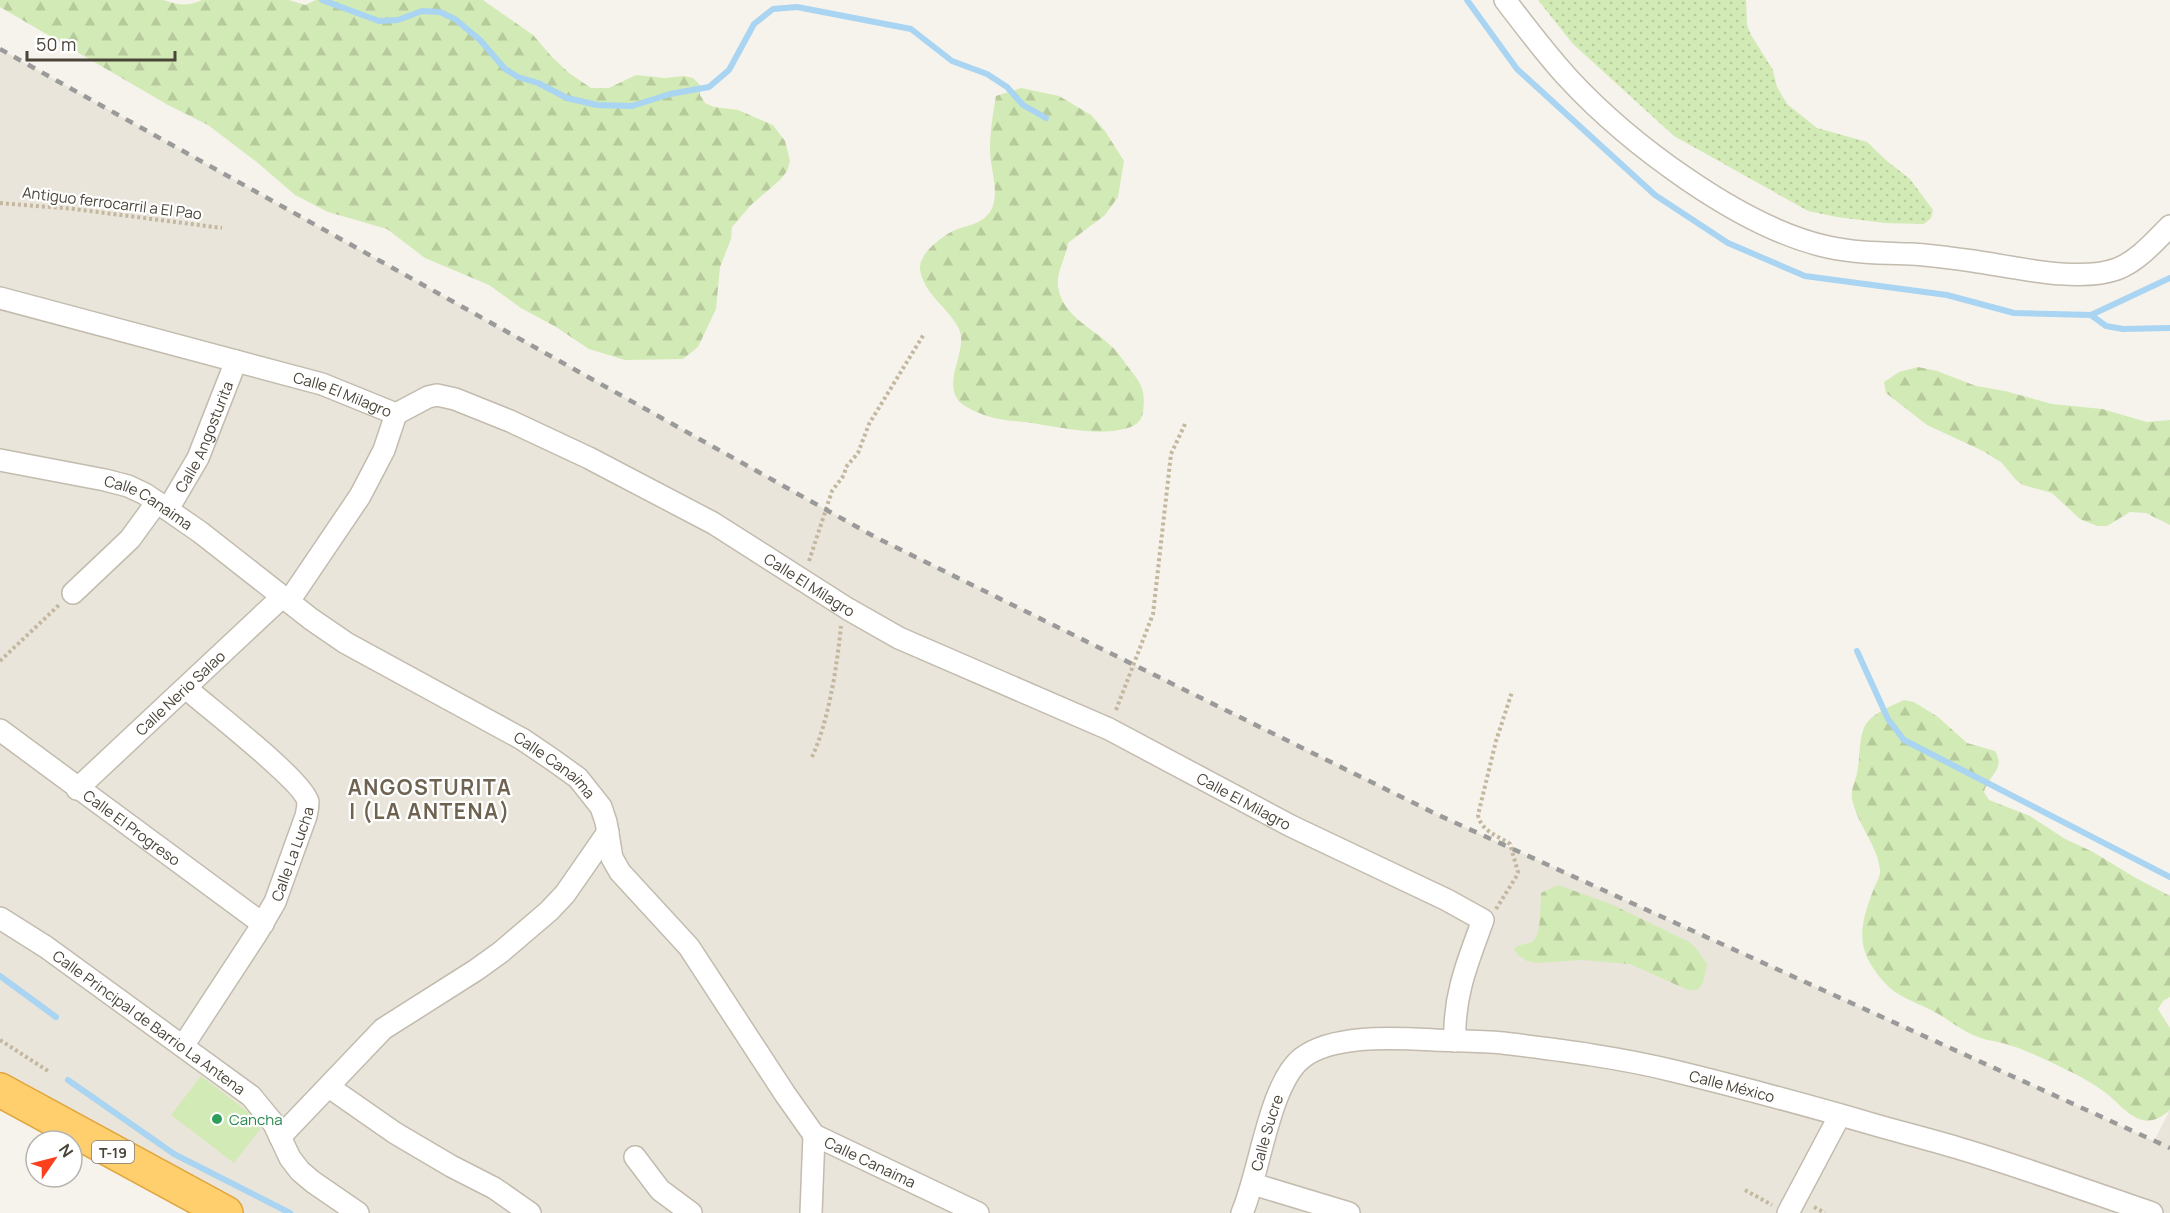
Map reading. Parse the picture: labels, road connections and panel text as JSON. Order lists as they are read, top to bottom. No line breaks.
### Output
{"streets":{"highway":["T-19"],"street":["Calle El Milagro","Calle Angosturita","Calle Canaima","Calle Nerio Salao","Calle El Progreso","Calle La Lucha","Calle Principal de Barrio La Antena","Calle México","Calle Sucre"],"path":["Antiguo ferrocarril a El Pao"]},"crossings":[["Calle El Milagro","Calle Angosturita"],["Calle El Milagro","Calle Nerio Salao"],["Calle Angosturita","Calle Canaima"],["Calle Canaima","Calle Nerio Salao"],["Calle Nerio Salao","Calle El Progreso"],["Calle Nerio Salao","Calle La Lucha"],["Calle El Progreso","Calle La Lucha"],["Calle La Lucha","Calle Principal de Barrio La Antena"],["Calle México","Calle Sucre"]],"districts":["ANGOSTURITA I (LA ANTENA)"],"places":["Cancha"],"scale_bar":"50 m","north":"top right"}
